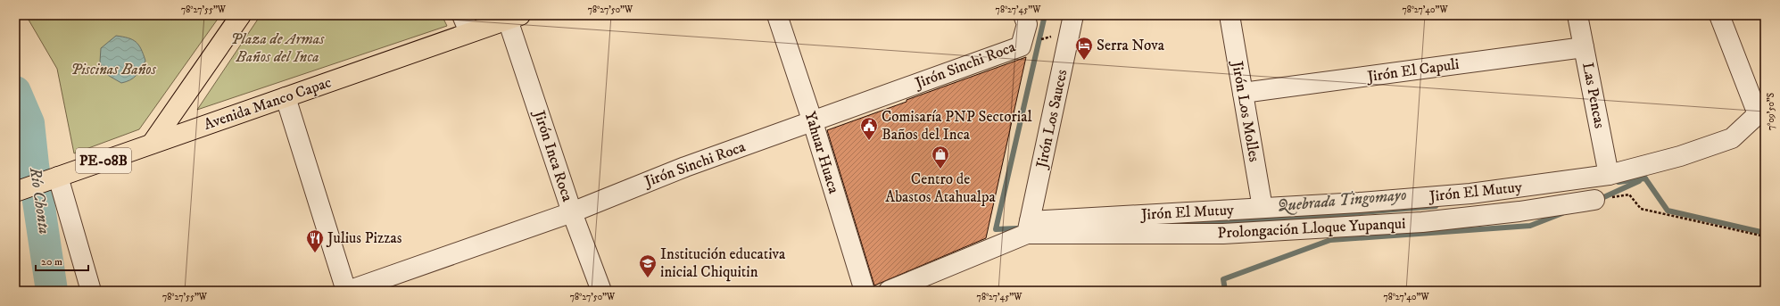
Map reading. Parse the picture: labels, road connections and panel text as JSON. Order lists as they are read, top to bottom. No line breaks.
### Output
{"streets":{"main road":["Avenida Manco Capac","PE-08B"],"street":["Jirón Sinchi Roca","Jirón El Capuli","Las Pencas","Jirón Los Molles","Jirón Los Sauces","Yahuar Huaca","Jirón Inca Roca","Jirón El Mutuy","Prolongación Lloque Yupanqui"]},"crossings":[["Jirón Sinchi Roca","Yahuar Huaca"],["Jirón Sinchi Roca","Jirón Inca Roca"],["Jirón El Capuli","Las Pencas"],["Jirón El Capuli","Jirón Los Molles"],["Las Pencas","Jirón El Mutuy"],["Avenida Manco Capac","Jirón Inca Roca"],["Jirón Los Molles","Jirón El Mutuy"],["Jirón Los Sauces","Jirón El Mutuy"],["Jirón Los Sauces","Prolongación Lloque Yupanqui"],["Jirón El Mutuy","Prolongación Lloque Yupanqui"]],"water":["Río Chonta","Quebrada Tingomayo"],"parks":["Plaza de Armas Baños del Inca","Piscinas Baños"],"places":{"hotel":["Serra Nova"],"public building":["Comisaría PNP Sectorial Baños del Inca"],"shop":["Centro de Abastos Atahualpa"],"restaurant":["Julius Pizzas"],"school or university":["Institución educativa inicial Chiquitin"]},"scale_bar":"20 m","coordinates":["78°27'55\"W","78°27'50\"W","78°27'45\"W","78°27'40\"W","7°09'50\"S"]}
